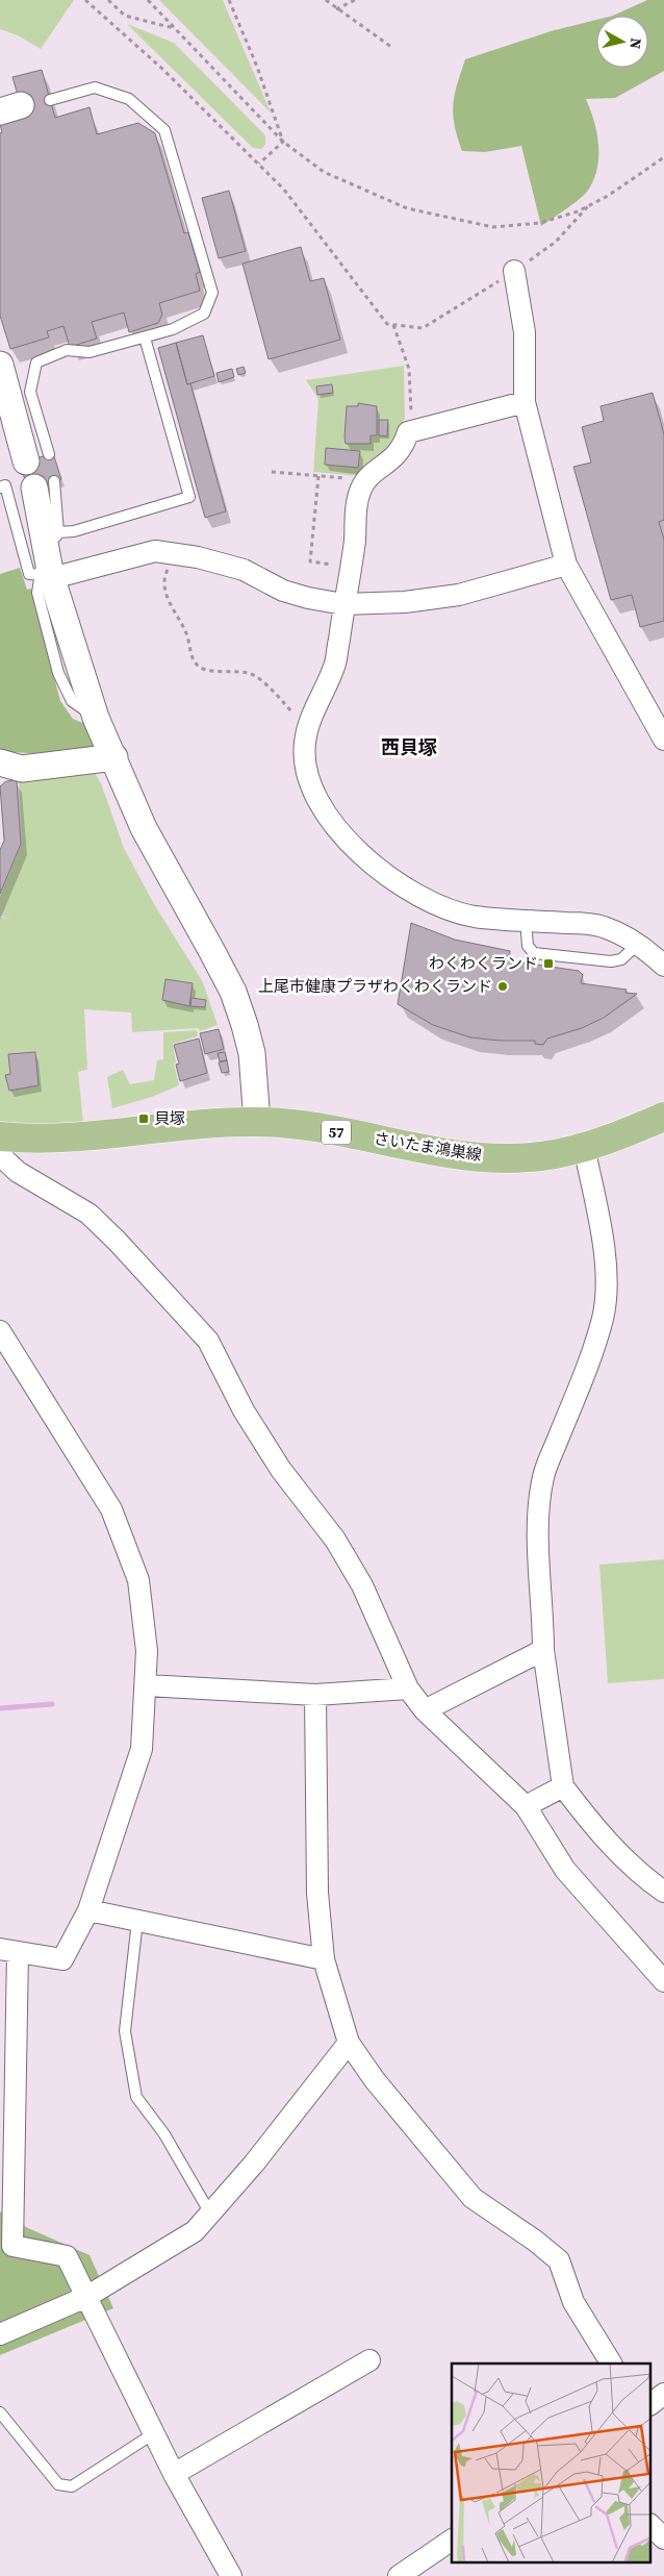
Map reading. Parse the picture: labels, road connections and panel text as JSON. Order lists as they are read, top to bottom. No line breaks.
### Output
{"streets":{"main road":["57","さいたま鴻巣線"]},"districts":["西貝塚"],"places":{"transit":["わくわくランド","貝塚"],"other":["上尾市健康プラザわくわくランド"]},"north":"right"}
